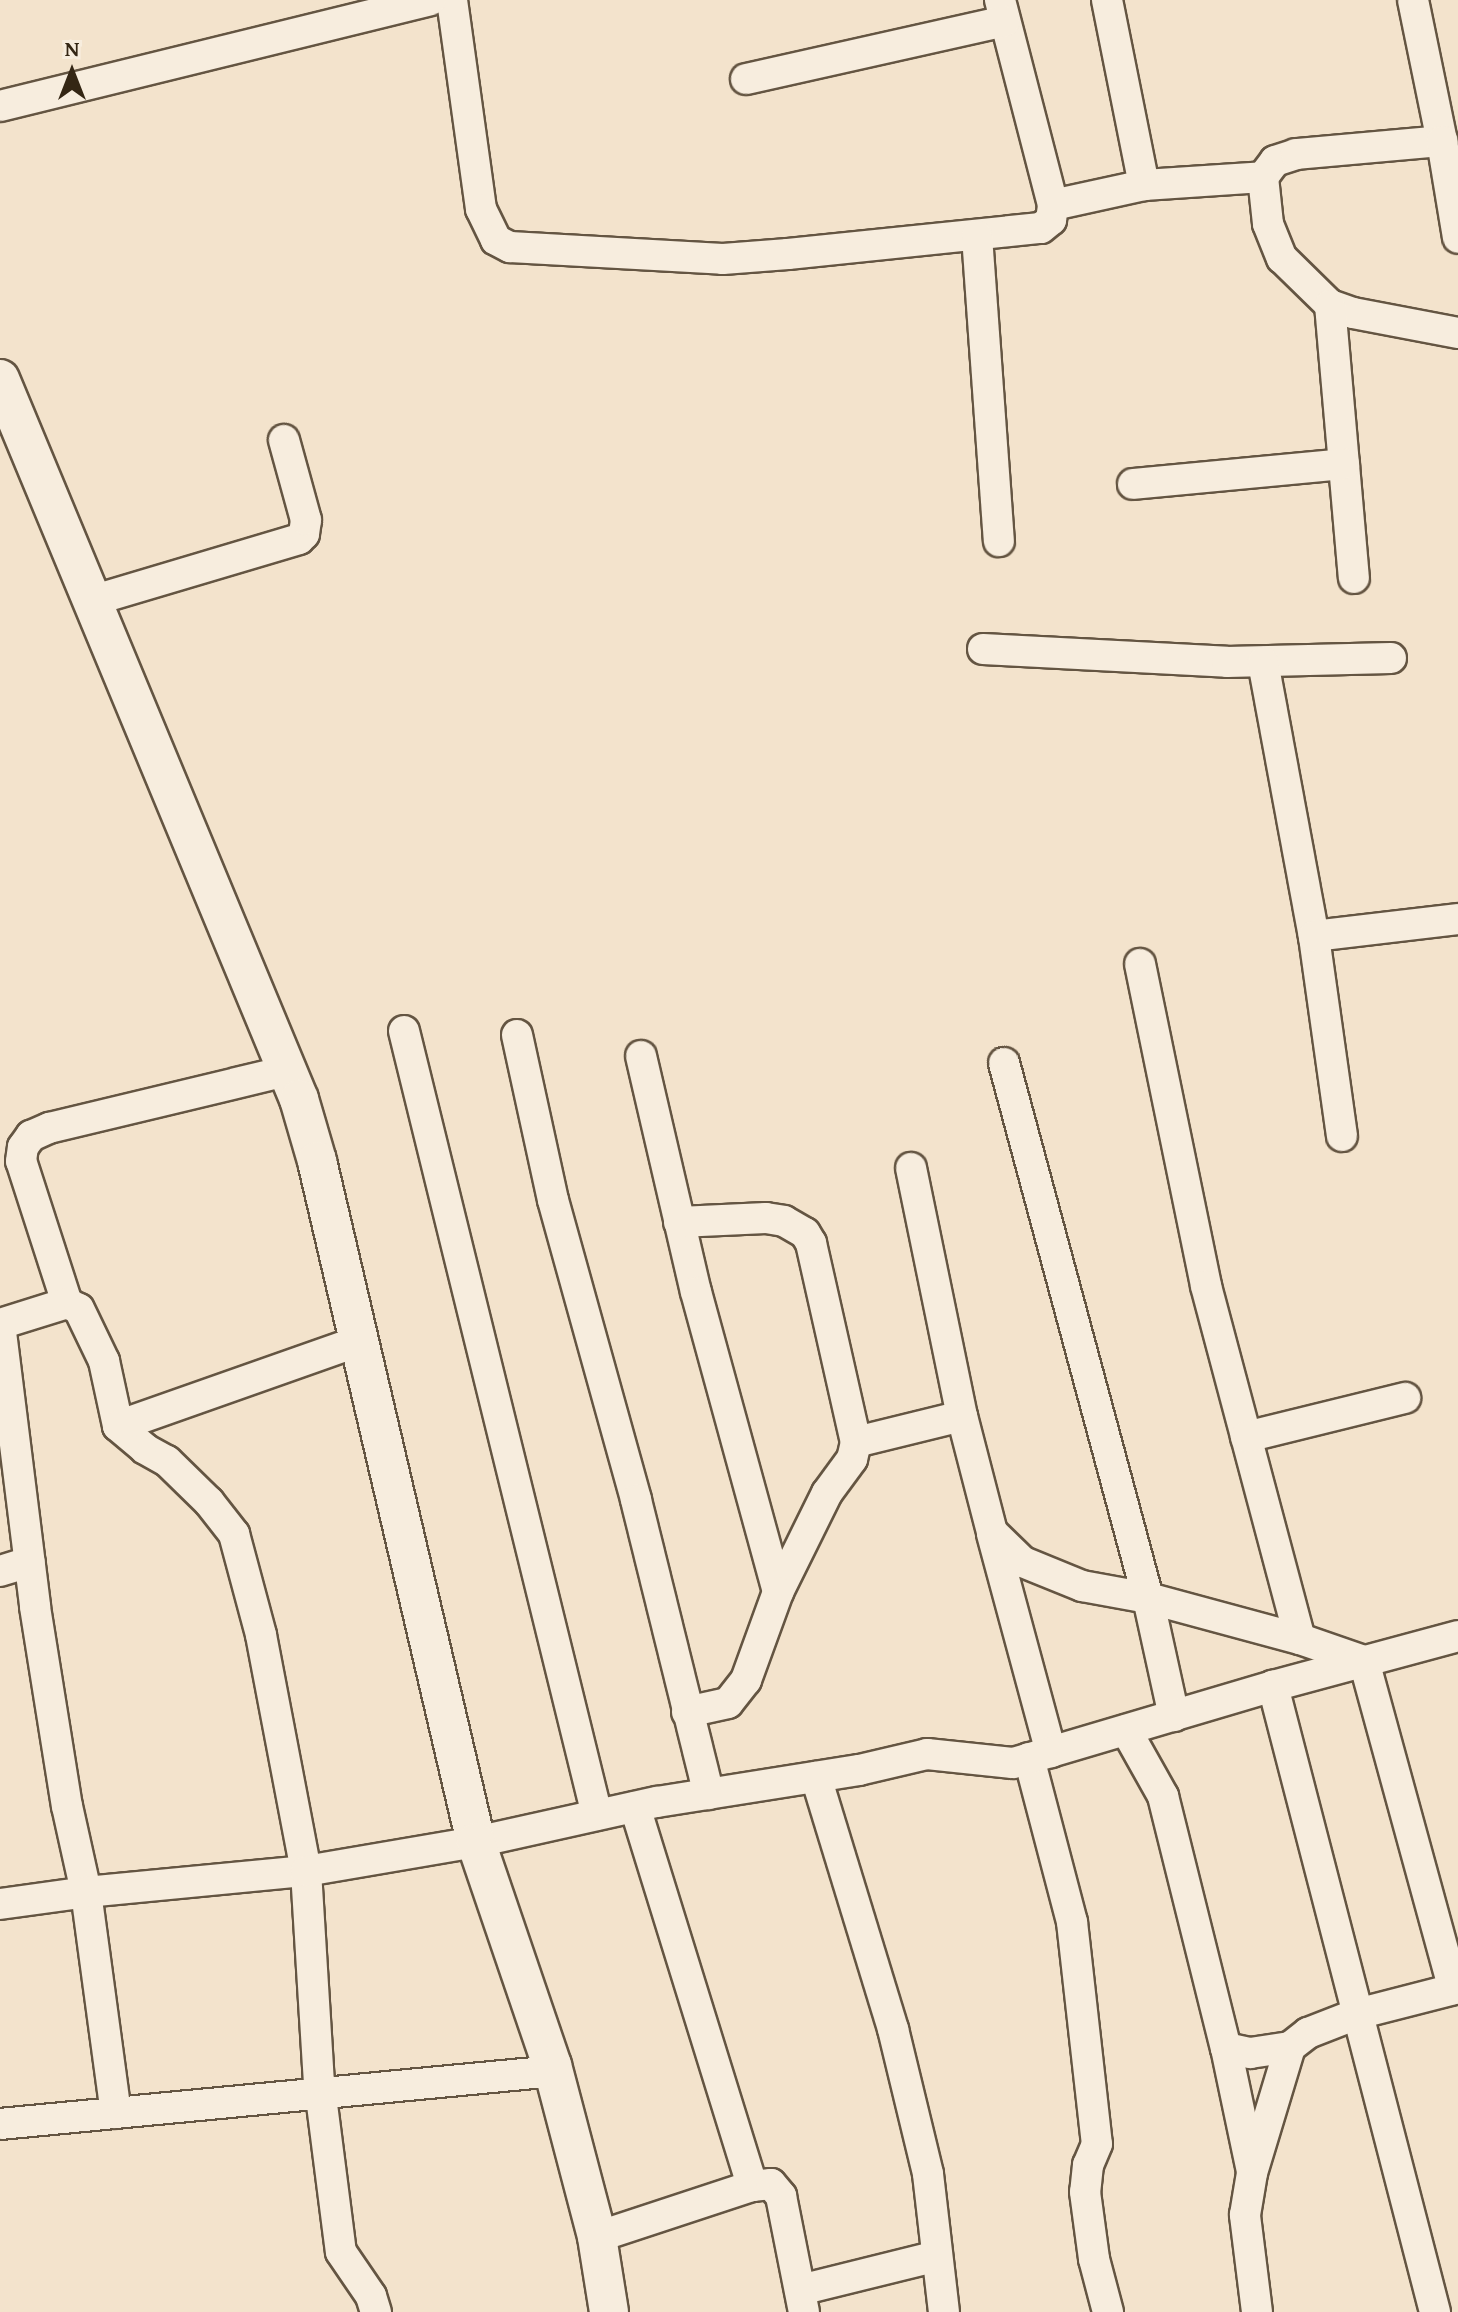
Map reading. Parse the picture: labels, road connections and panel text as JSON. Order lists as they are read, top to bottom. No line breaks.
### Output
{"north":"top"}
